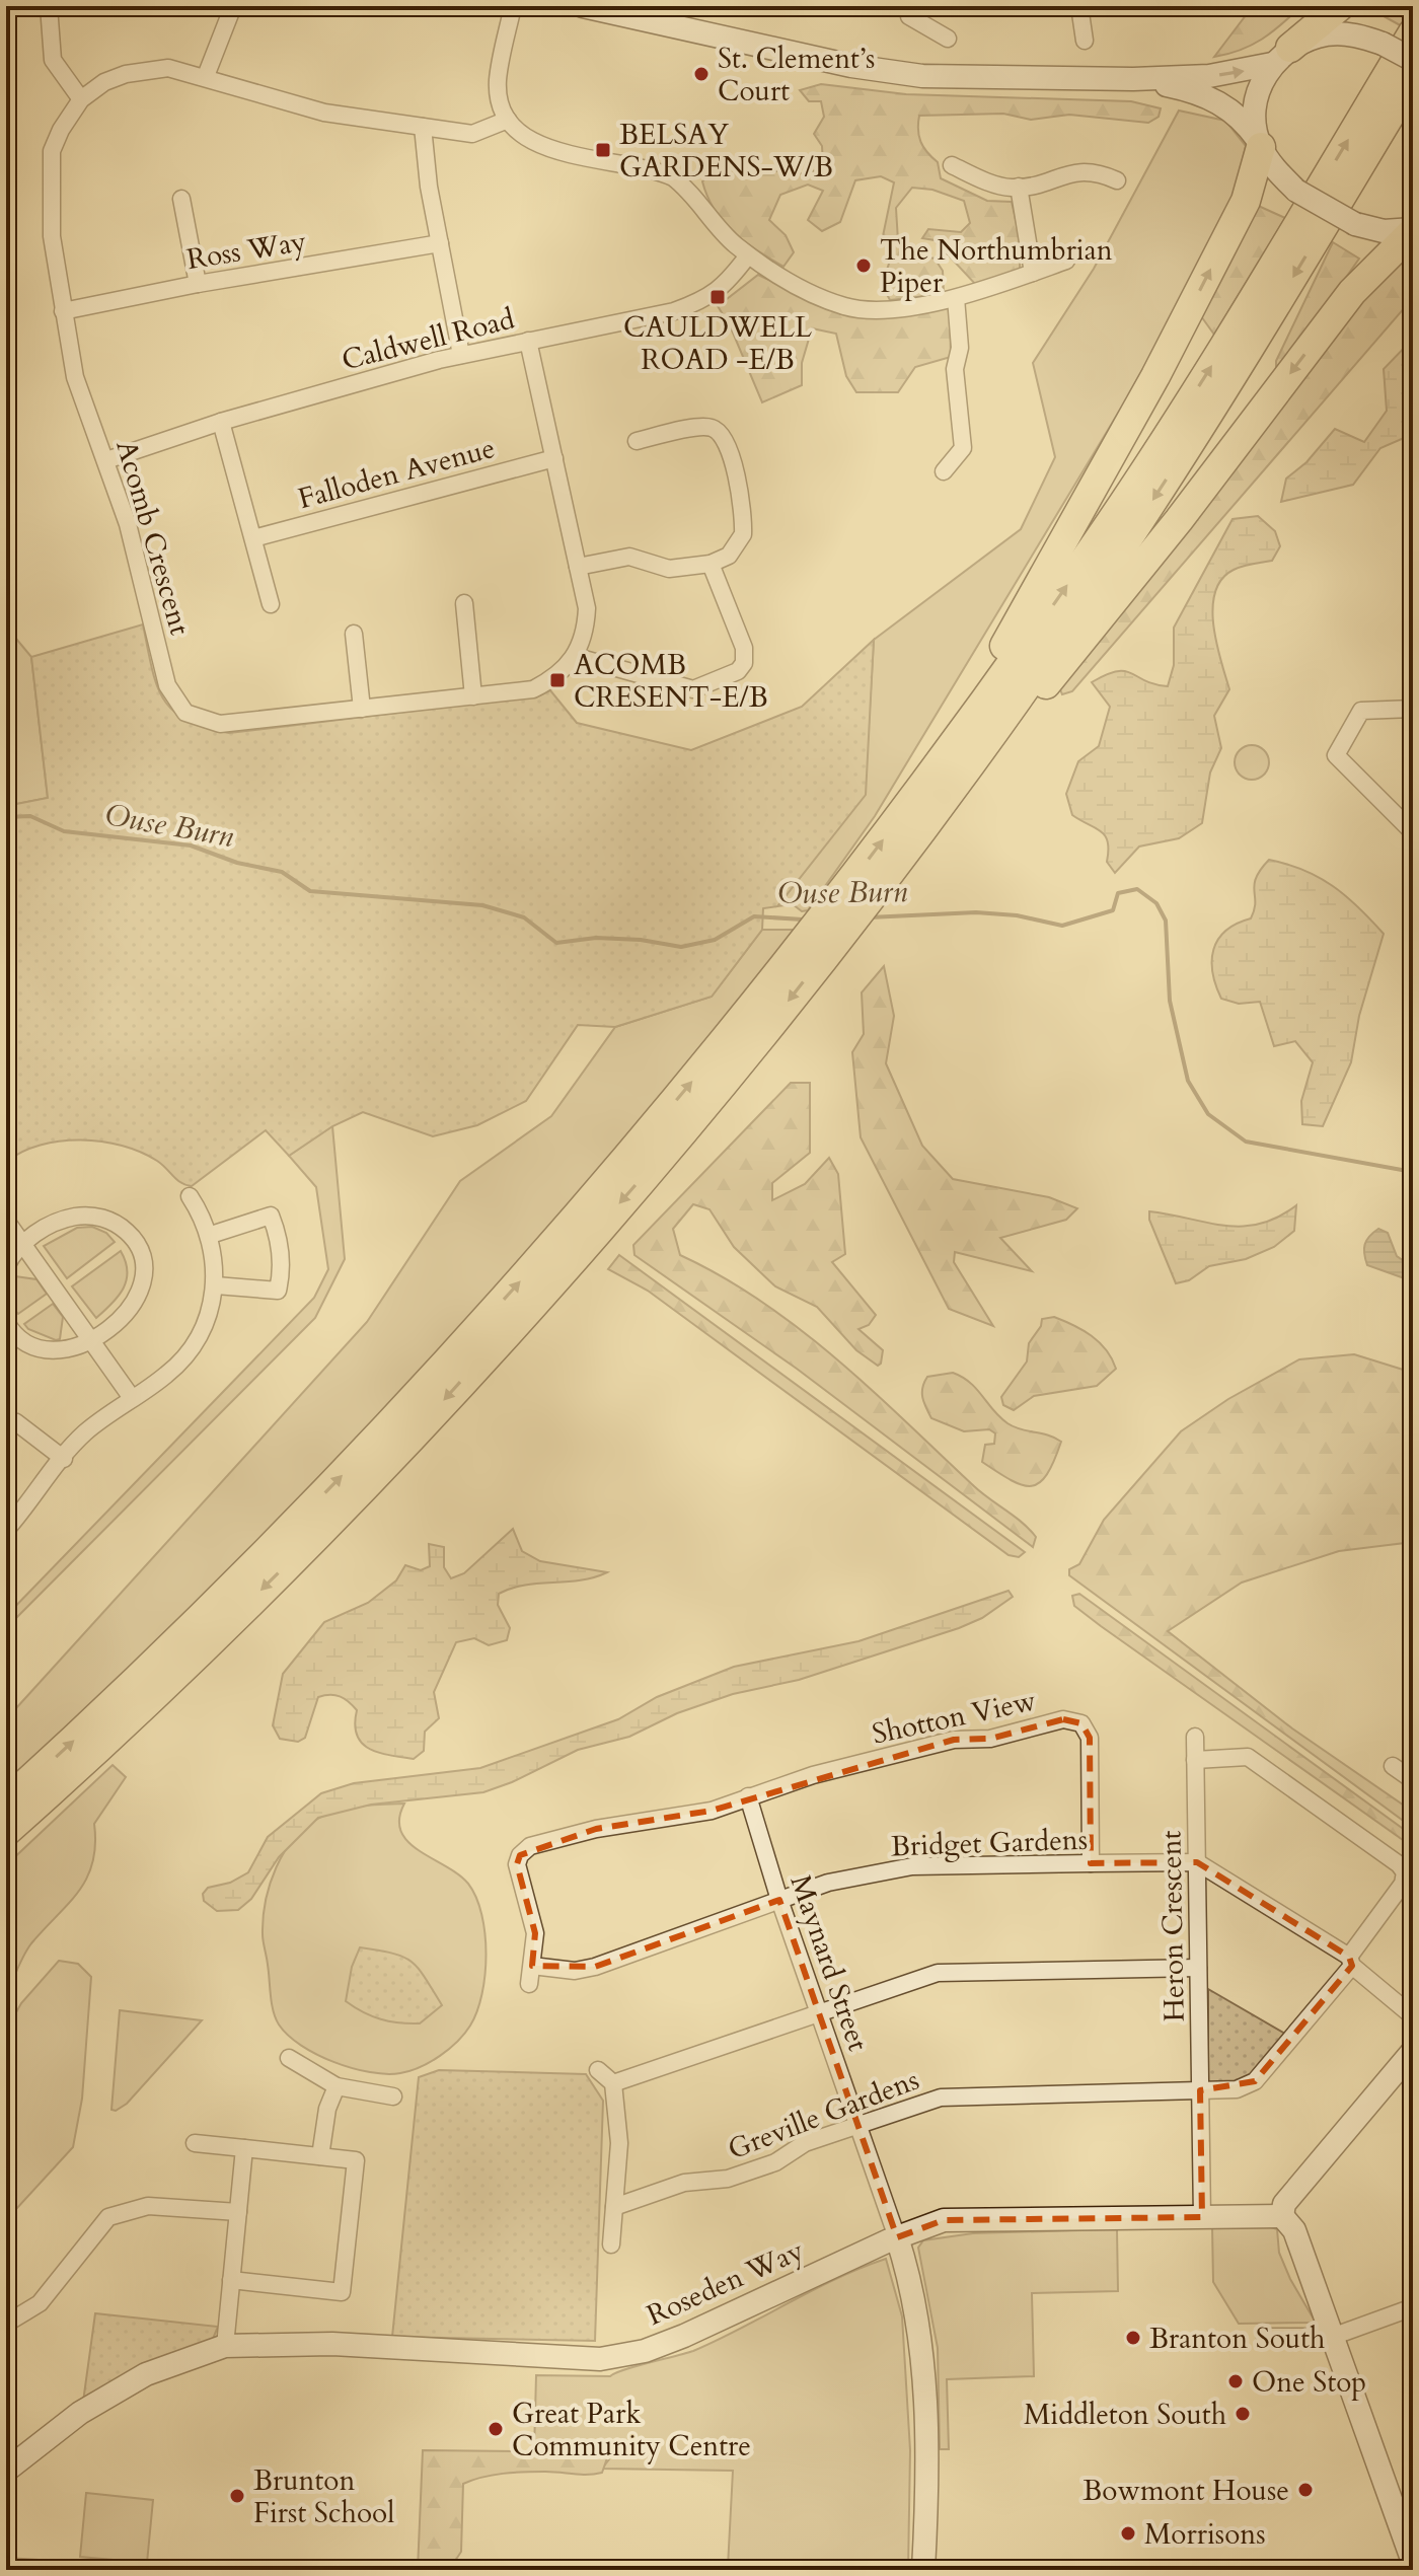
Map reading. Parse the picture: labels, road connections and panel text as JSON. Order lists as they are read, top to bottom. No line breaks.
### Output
{"streets":{"street":["Ross Way","Caldwell Road","Falloden Avenue","Acomb Crescent","Shotton View","Bridget Gardens","Heron Crescent","Maynard Street","Greville Gardens","Roseden Way"]},"crossings":[["Ross Way","Acomb Crescent"],["Caldwell Road","Acomb Crescent"],["Shotton View","Bridget Gardens"],["Shotton View","Maynard Street"],["Bridget Gardens","Heron Crescent"],["Bridget Gardens","Maynard Street"],["Heron Crescent","Greville Gardens"],["Heron Crescent","Roseden Way"],["Maynard Street","Greville Gardens"],["Maynard Street","Roseden Way"]],"water":["Ouse Burn"],"places":{"other":["St. Clement’s Court","The Northumbrian Piper","Branton South","One Stop","Middleton South","Great Park Community Centre","Bowmont House","Brunton First School","Morrisons"],"transit":["BELSAY GARDENS-W/B","CAULDWELL ROAD -E/B","ACOMB CRESENT-E/B"]}}
